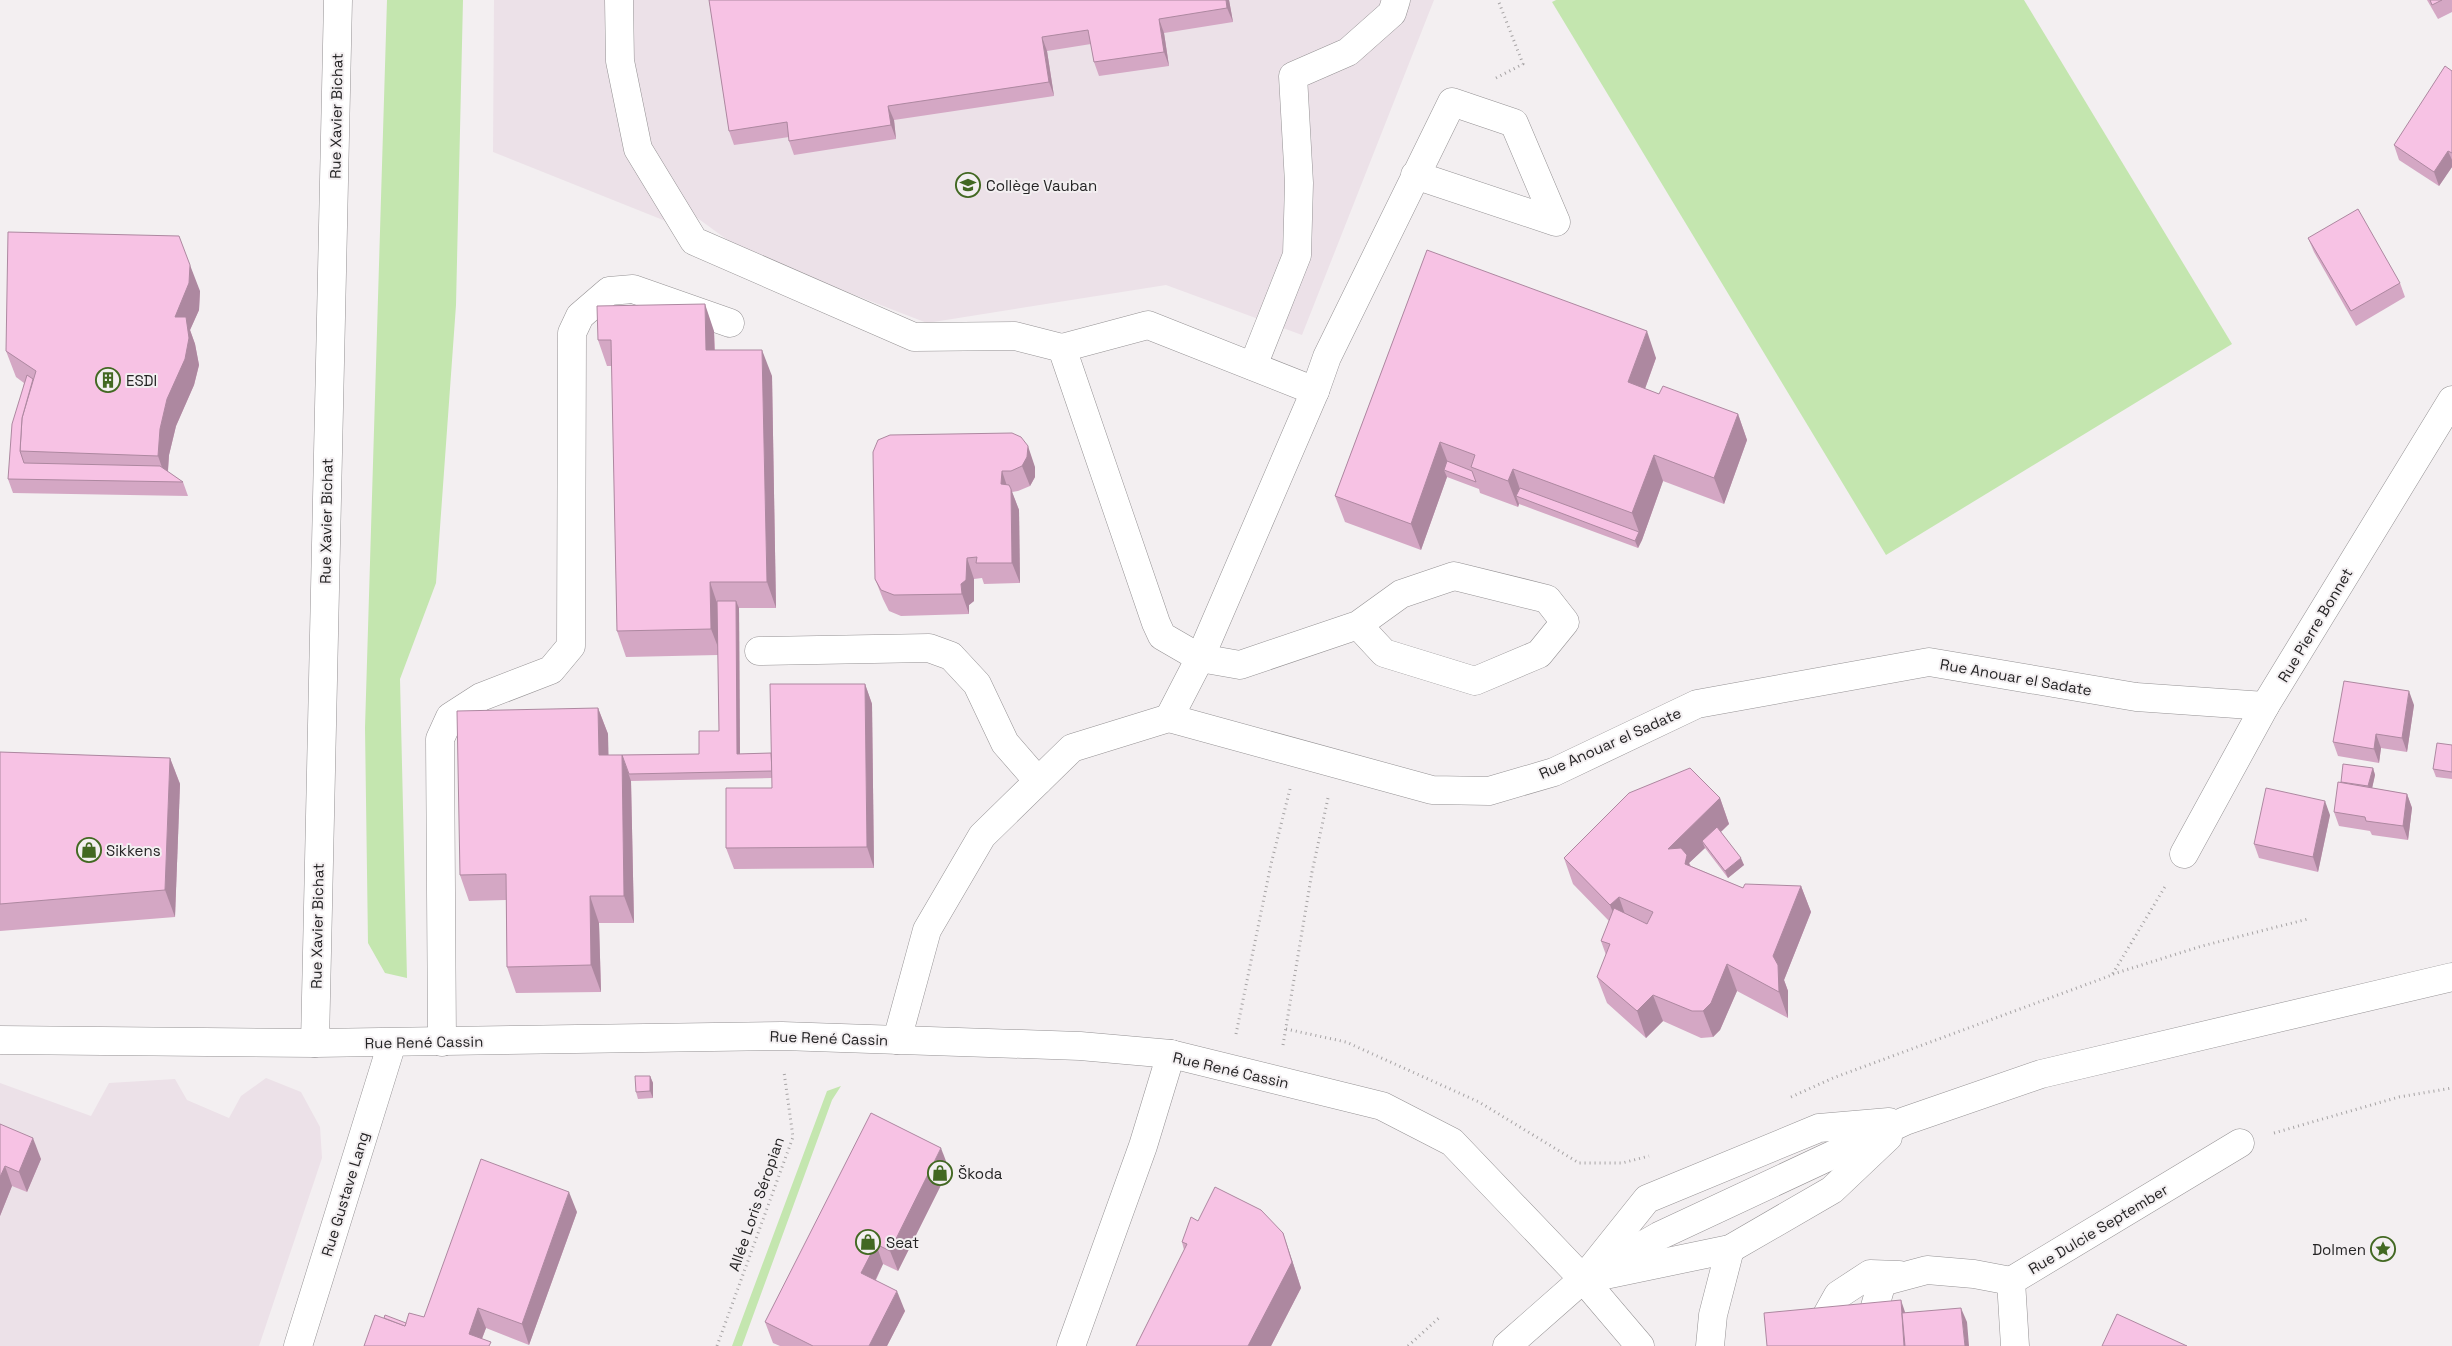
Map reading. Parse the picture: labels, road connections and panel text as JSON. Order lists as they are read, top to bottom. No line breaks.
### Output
{"streets":{"main road":["Rue Xavier Bichat","Rue Pierre Bonnet","Rue Anouar el Sadate","Rue René Cassin","Rue Gustave Lang","Rue Dulcie September"],"path":["Allée Loris Séropian"]},"crossings":[["Rue Xavier Bichat","Rue René Cassin"],["Rue Pierre Bonnet","Rue Anouar el Sadate"],["Rue René Cassin","Rue Gustave Lang"],["Rue René Cassin","Allée Loris Séropian"]],"places":{"school or university":["Collège Vauban"],"building":["ESDI"],"shop":["Sikkens","Škoda","Seat"],"place":["Dolmen"]}}
